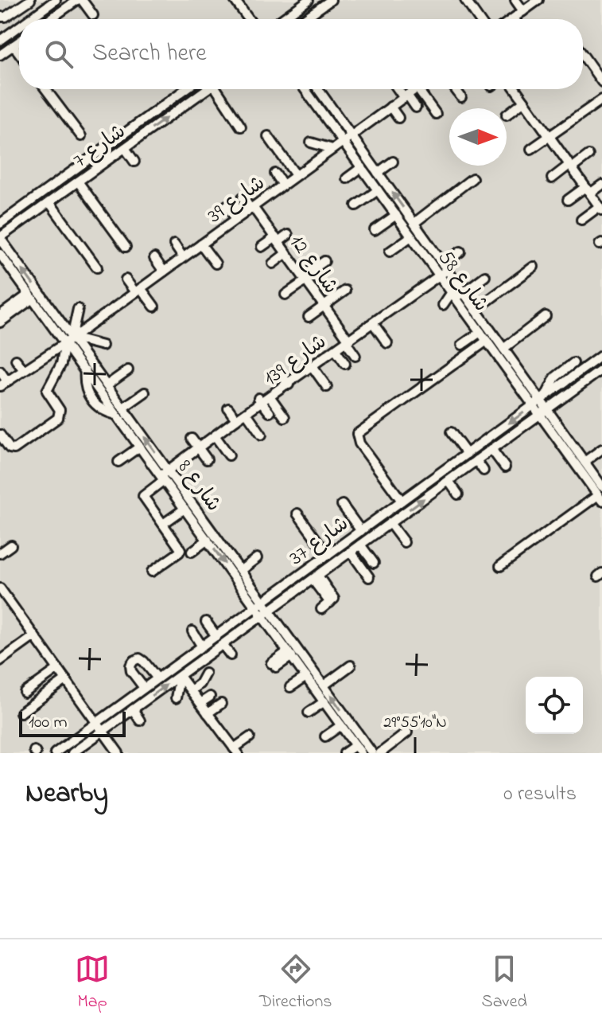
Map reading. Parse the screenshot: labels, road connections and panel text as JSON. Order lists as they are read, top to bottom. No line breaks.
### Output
{"streets":{"street":["شارع 7","شارع 39","شارع 12","شارع 58","شارع 139","شارع 8","شارع 37"]},"crossings":[["شارع 7","شارع 8"],["شارع 39","شارع 12"],["شارع 39","شارع 58"],["شارع 39","شارع 8"],["شارع 12","شارع 139"],["شارع 58","شارع 139"],["شارع 58","شارع 37"],["شارع 139","شارع 8"],["شارع 8","شارع 37"]],"scale_bar":"100 m","north":"right","page":{"search":"Search here","scale":"100 m","heading":["Nearby","0 results"],"nav":["Map","Directions","Saved"]},"coordinates":["29°55'10\"N"]}
